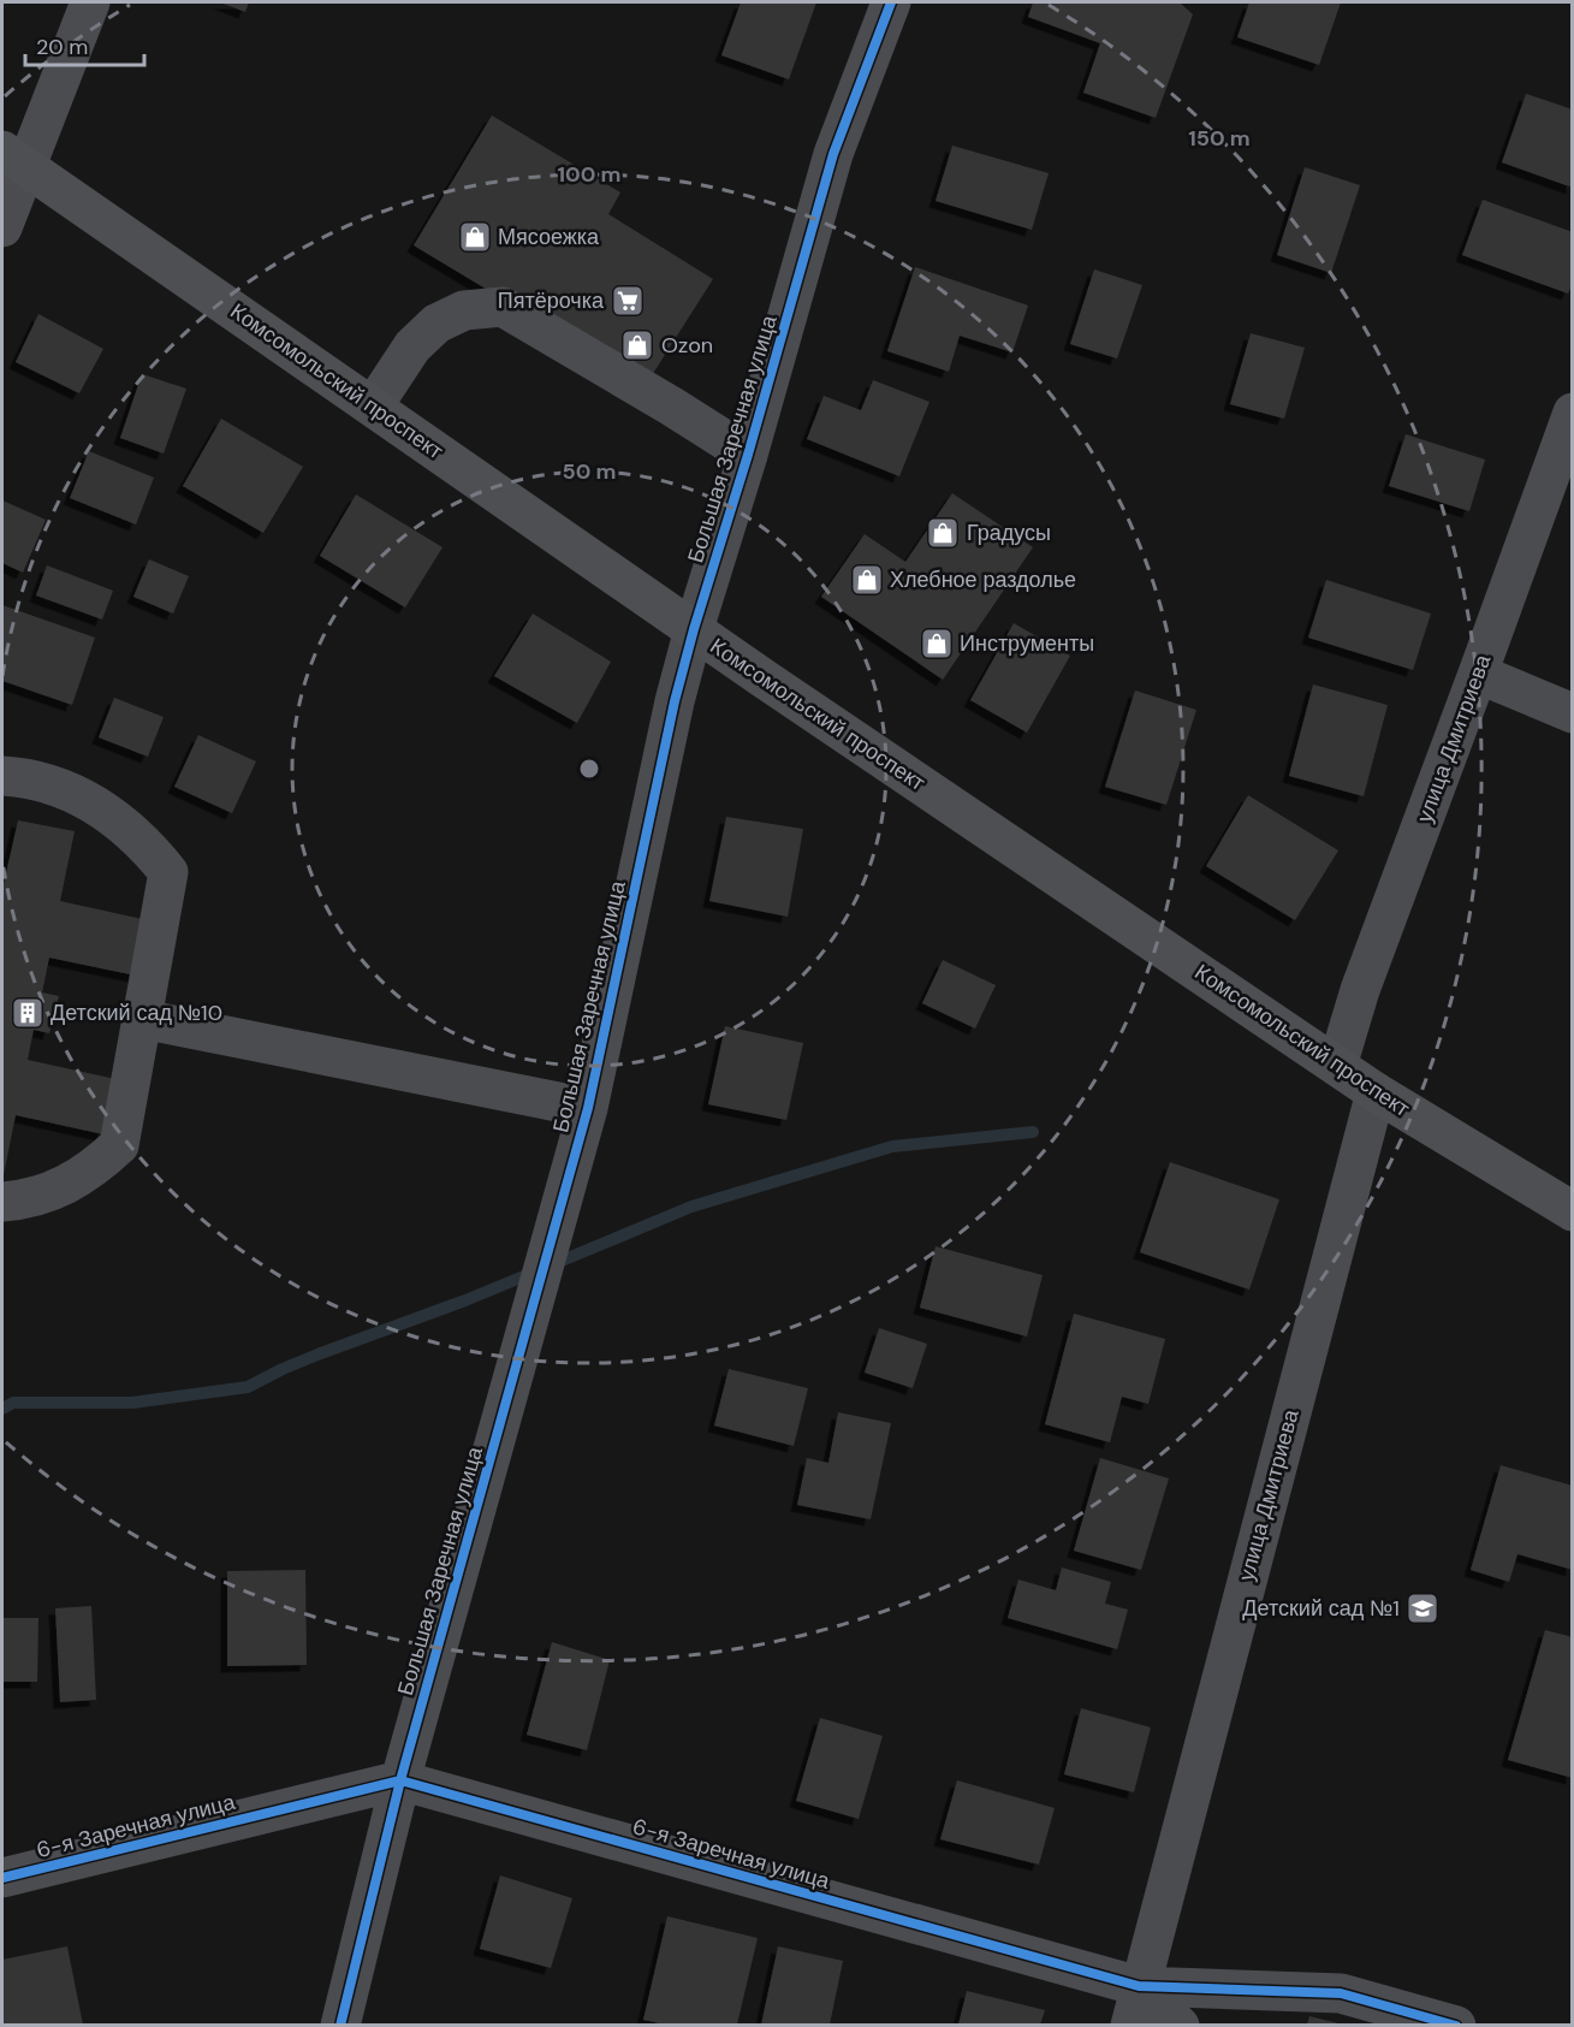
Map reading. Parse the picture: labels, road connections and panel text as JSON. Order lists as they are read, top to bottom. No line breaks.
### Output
{"streets":{"main road":["Комсомольский проспект"],"street":["Большая Заречная улица","улица Дмитриева","6-я Заречная улица"]},"crossings":[["Комсомольский проспект","Большая Заречная улица"],["Комсомольский проспект","улица Дмитриева"],["Большая Заречная улица","6-я Заречная улица"],["улица Дмитриева","6-я Заречная улица"]],"places":{"shop":["Мясоежка","Ozon","Градусы","Хлебное раздолье","Инструменты"],"supermarket":["Пятёрочка"],"building":["Детский сад №10"],"school or university":["Детский сад №1"]},"scale_bar":"20 m","rings":["150 m","100 m","50 m"]}
